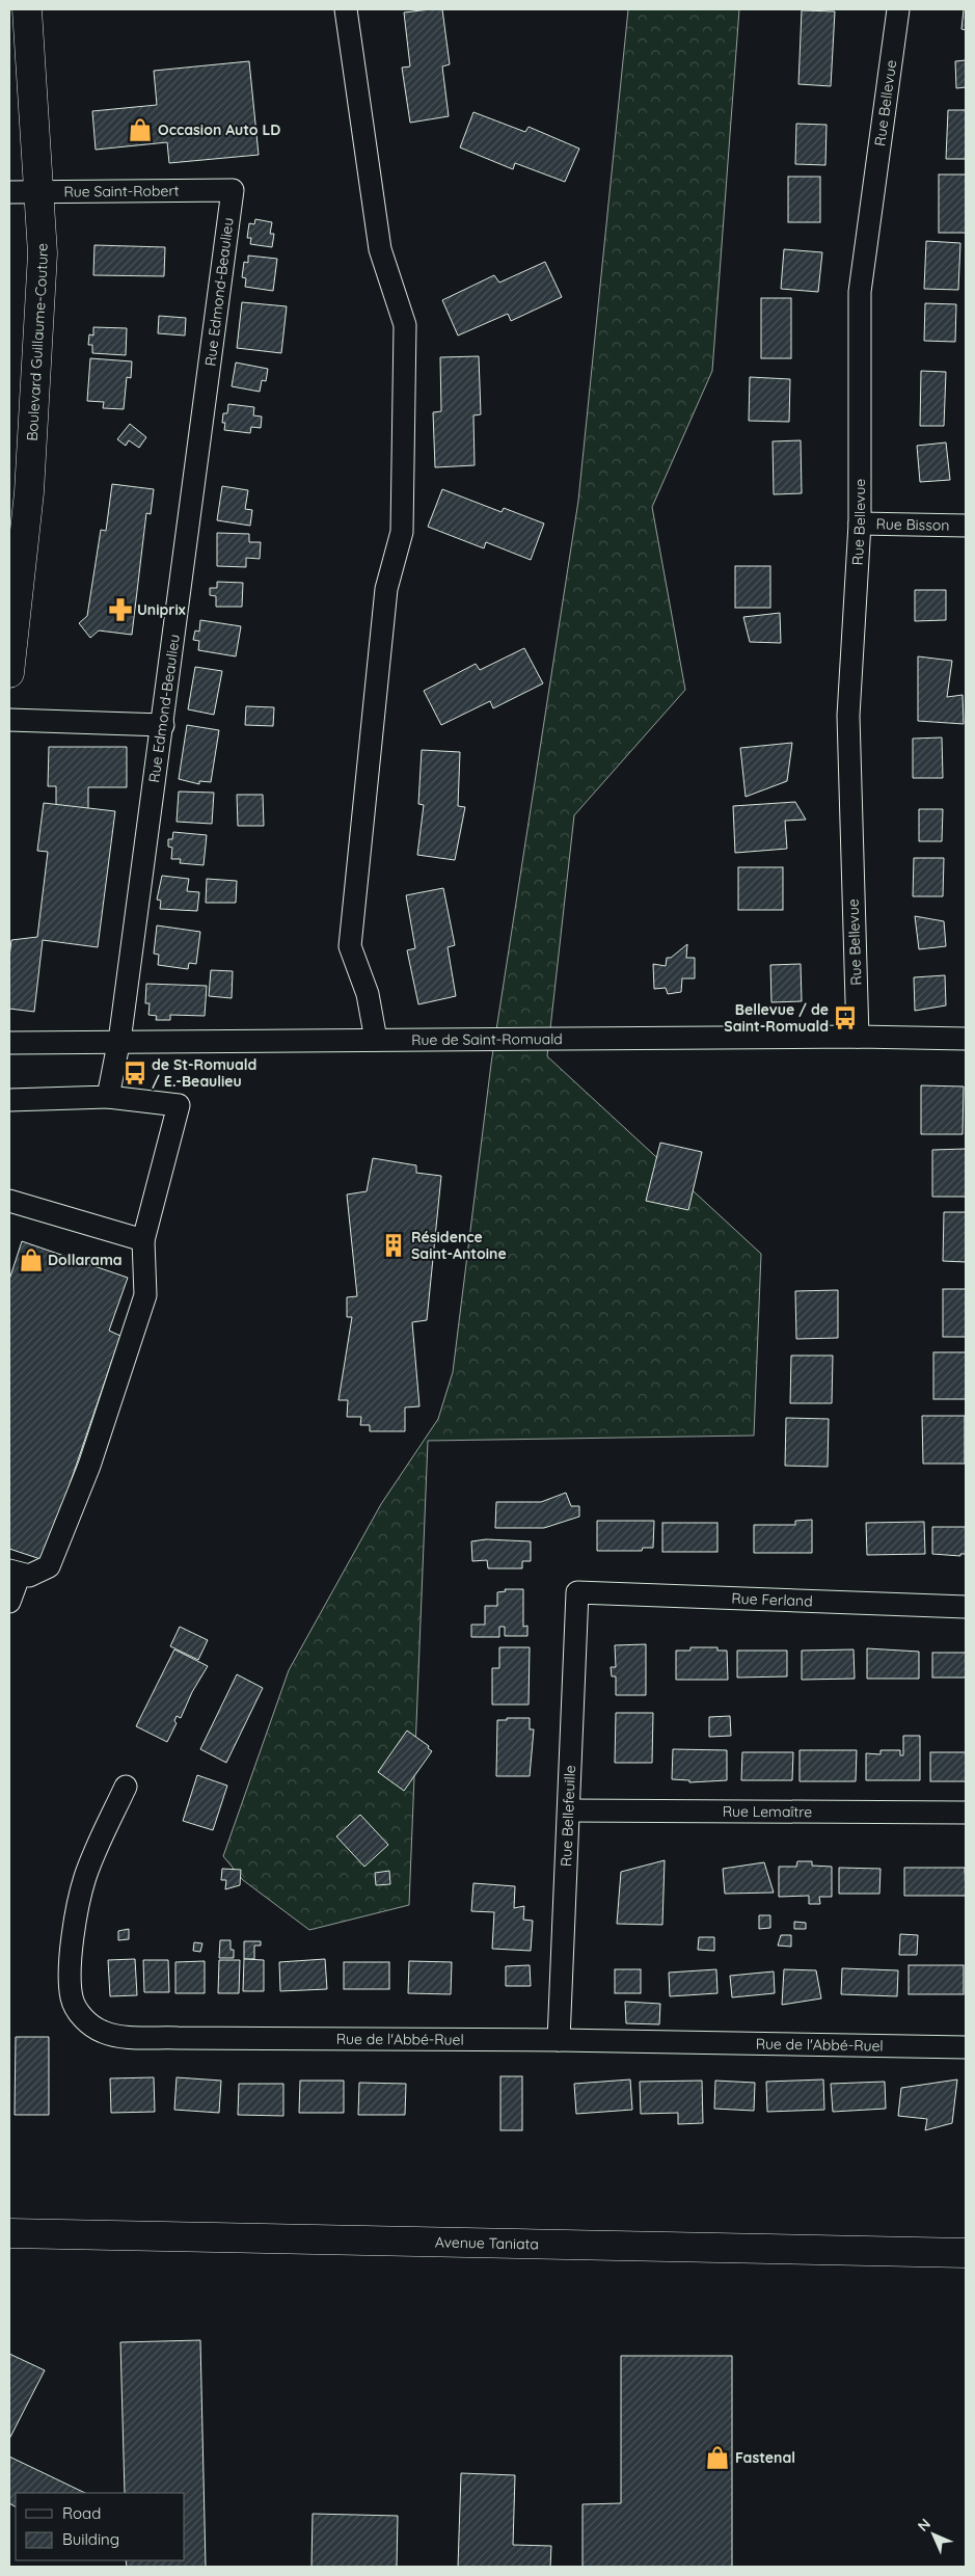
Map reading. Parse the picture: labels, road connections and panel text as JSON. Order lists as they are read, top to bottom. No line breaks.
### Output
{"streets":{"main road":["Boulevard Guillaume-Couture","Avenue Taniata"],"street":["Rue Bellevue","Rue Saint-Robert","Rue Edmond-Beaulieu","Rue Bisson","Rue de Saint-Romuald","Rue Ferland","Rue Lemaître","Rue Bellefeuille","Rue de l'Abbé-Ruel"]},"crossings":[["Rue Bellevue","Rue Bisson"],["Rue Bellevue","Rue de Saint-Romuald"],["Rue Saint-Robert","Rue Edmond-Beaulieu"],["Rue Saint-Robert","Boulevard Guillaume-Couture"],["Rue Edmond-Beaulieu","Rue de Saint-Romuald"],["Rue Ferland","Rue Bellefeuille"],["Rue Lemaître","Rue Bellefeuille"],["Rue Bellefeuille","Rue de l'Abbé-Ruel"]],"places":{"shop":["Occasion Auto LD","Dollarama","Fastenal"],"pharmacy":["Uniprix"],"bus stop":["Bellevue / de Saint-Romuald","de St-Romuald / E.-Beaulieu"],"building":["Résidence Saint-Antoine"]},"legend":["Road","Building"],"north":"top left"}
